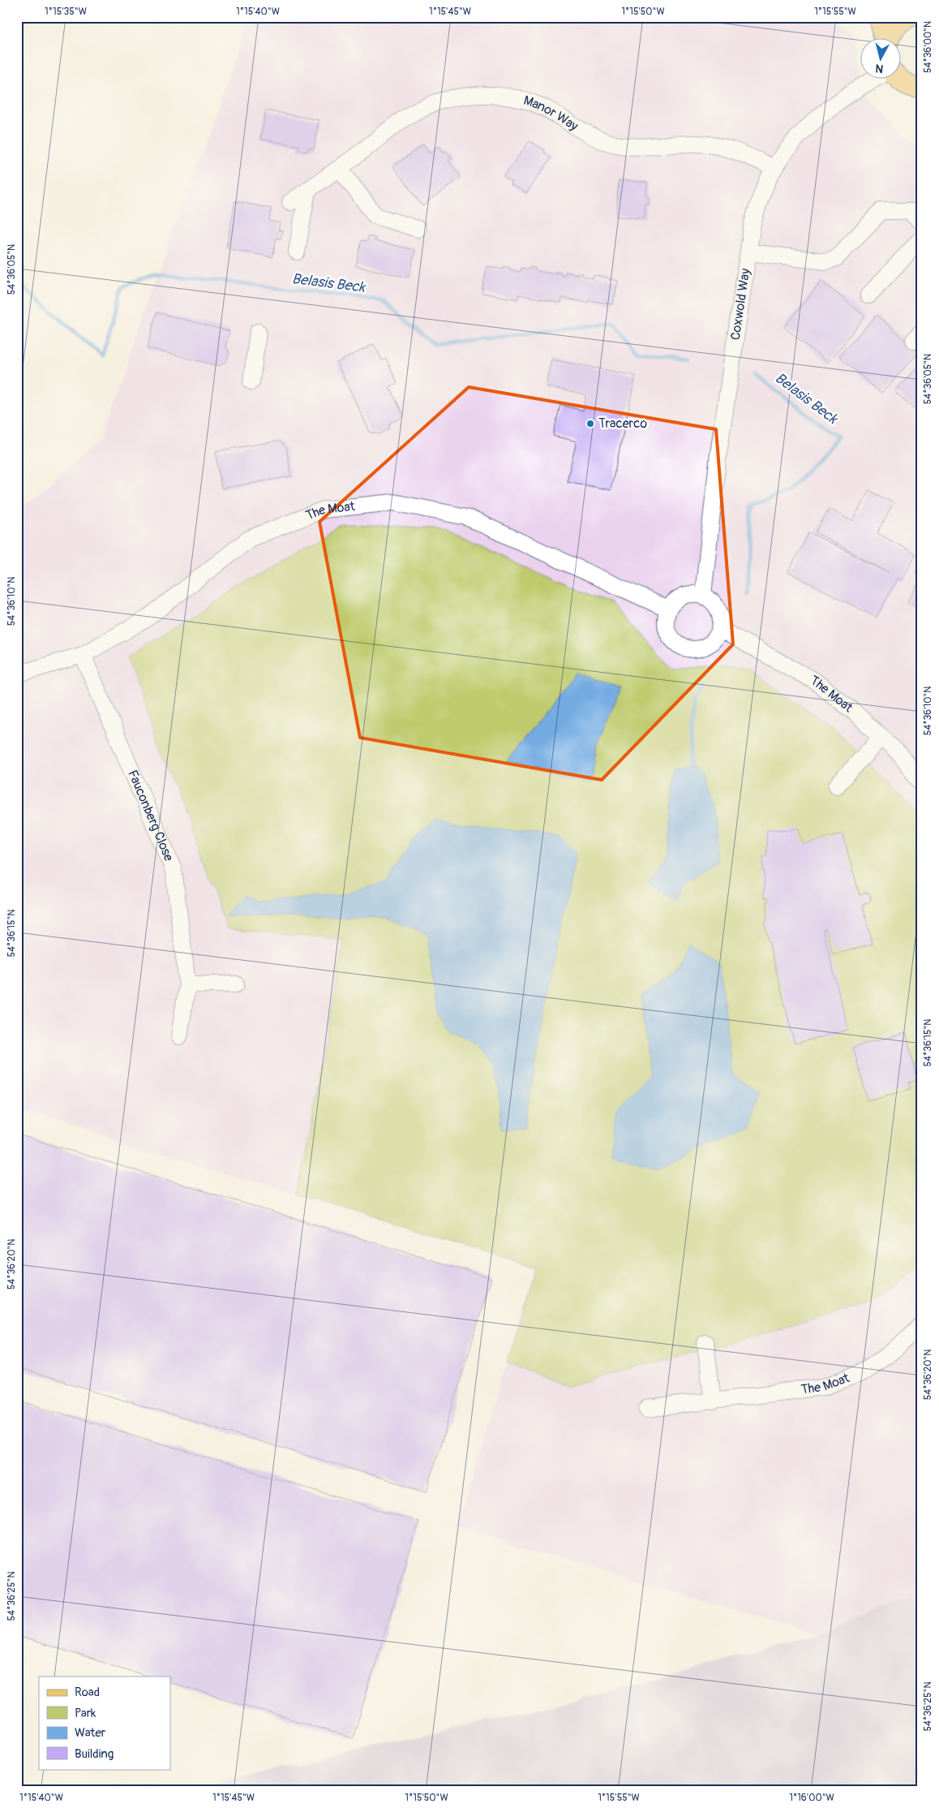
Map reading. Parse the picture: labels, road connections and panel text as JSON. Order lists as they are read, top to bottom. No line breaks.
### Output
{"streets":{"street":["Manor Way","Coxwold Way","The Moat","Fauconberg Close"]},"crossings":[["Manor Way","Coxwold Way"],["Coxwold Way","The Moat"],["The Moat","Fauconberg Close"]],"water":["Belasis Beck"],"places":["Tracerco"],"legend":["Road","Park","Water","Building"],"north":"bottom","coordinates":["1°15'35\"W","1°15'40\"W","1°15'45\"W","1°15'50\"W","1°15'55\"W","54°36'00\"N","54°36'05\"N","54°36'10\"N","54°36'15\"N","54°36'20\"N","54°36'25\"N","1°16'00\"W"]}
